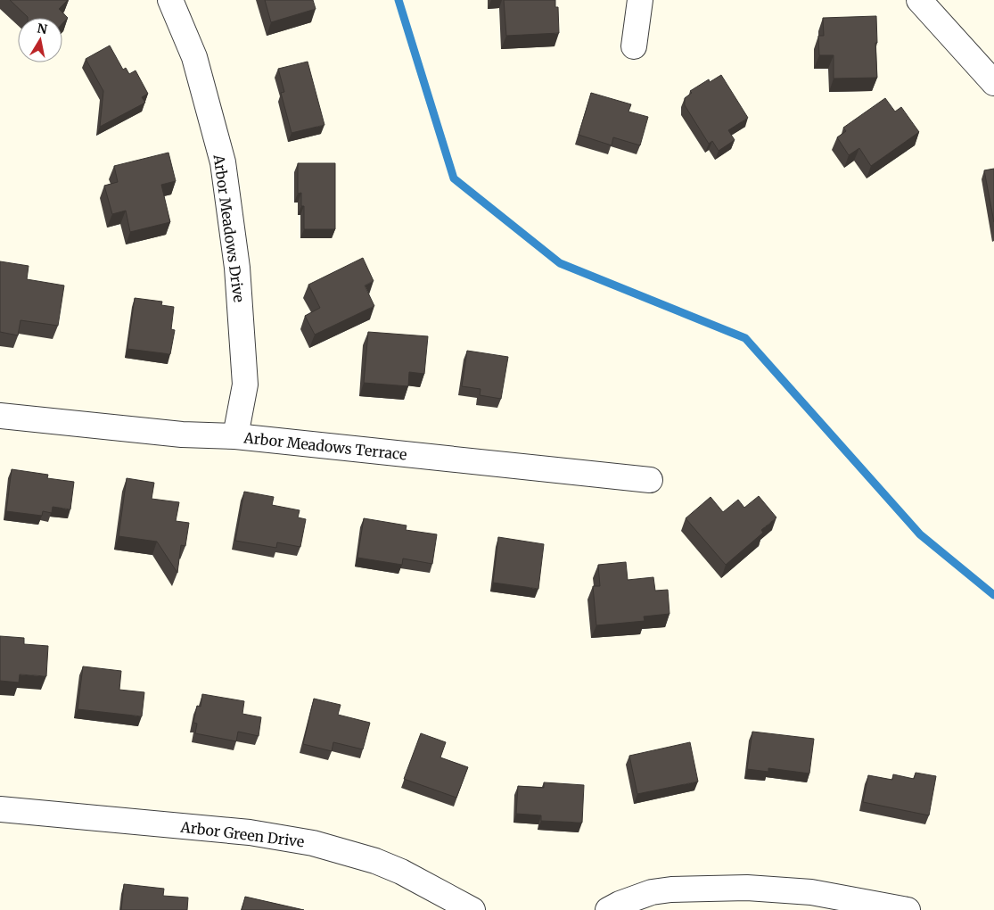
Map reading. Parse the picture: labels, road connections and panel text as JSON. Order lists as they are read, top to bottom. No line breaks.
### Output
{"streets":{"street":["Arbor Meadows Drive","Arbor Meadows Terrace","Arbor Green Drive"]},"crossings":[["Arbor Meadows Drive","Arbor Meadows Terrace"]],"north":"top"}
